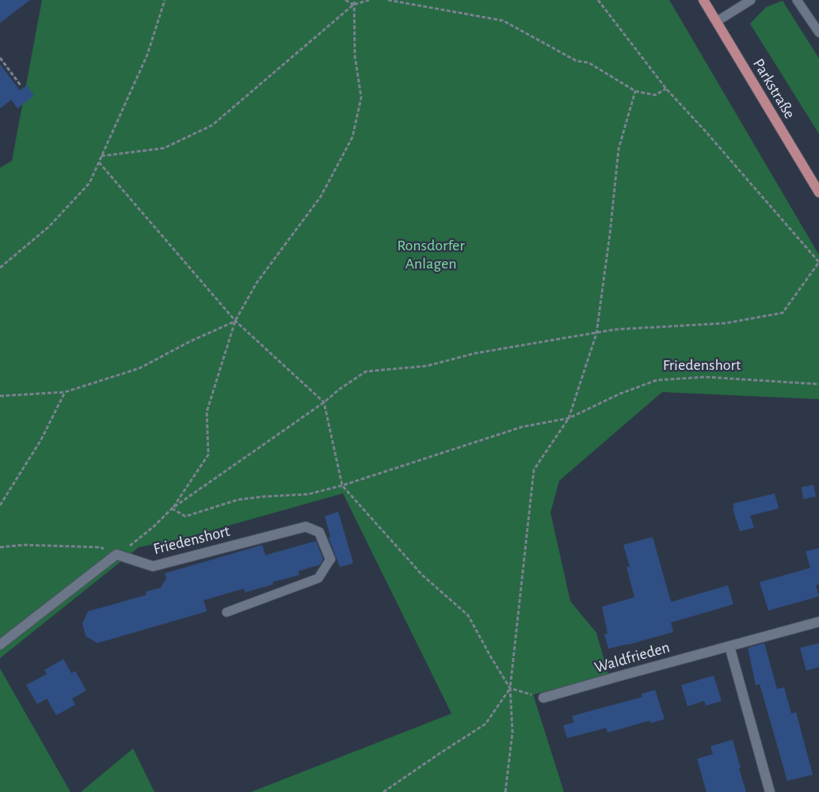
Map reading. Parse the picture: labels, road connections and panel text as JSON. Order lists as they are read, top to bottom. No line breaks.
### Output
{"streets":{"main road":["Parkstraße"],"street":["Friedenshort","Waldfrieden"]},"parks":["Ronsdorfer Anlagen"]}
